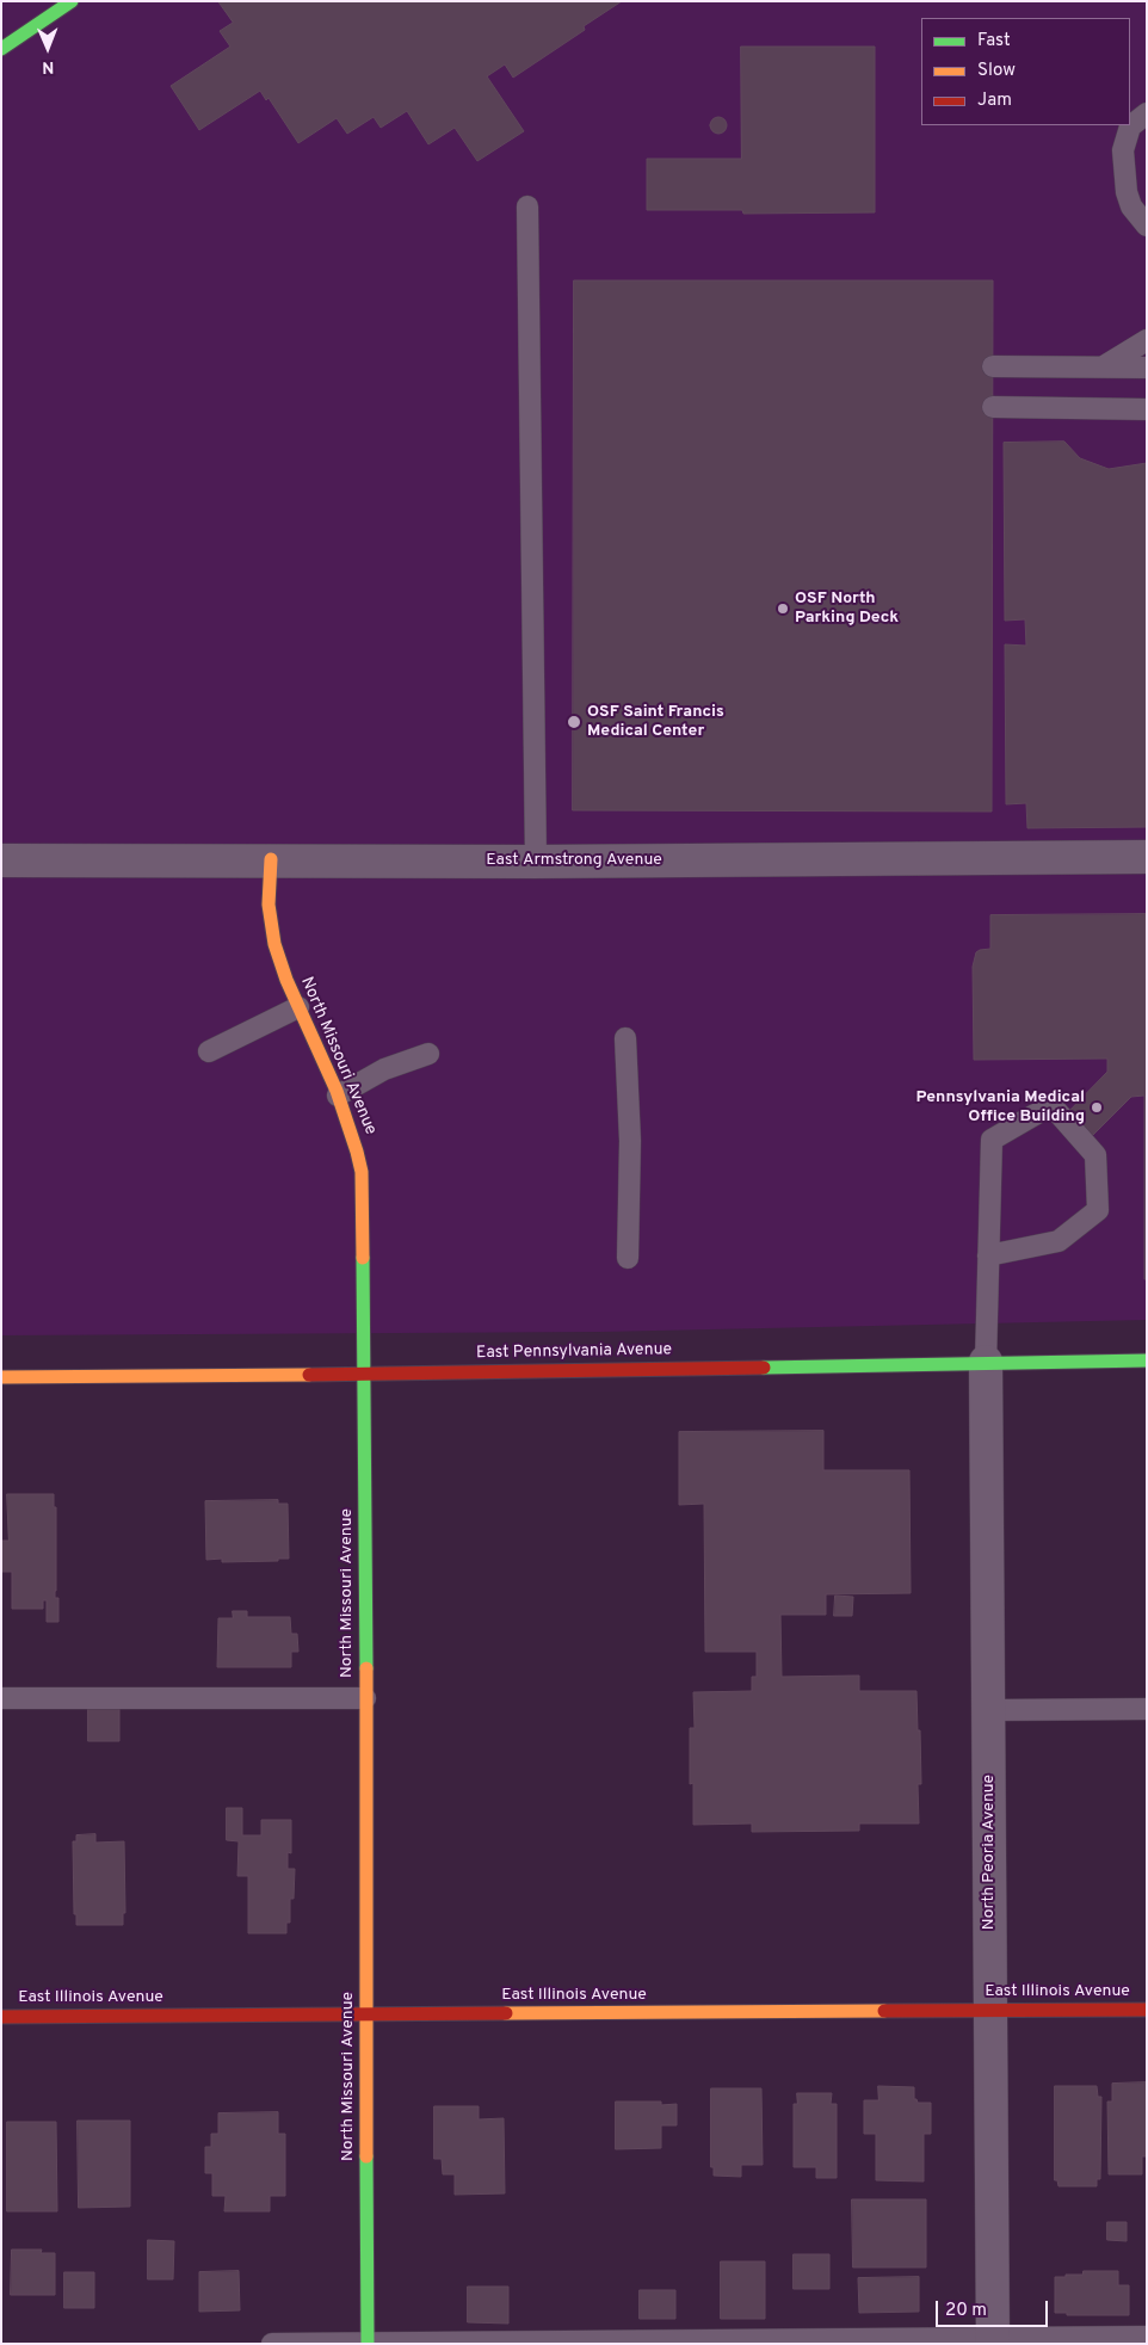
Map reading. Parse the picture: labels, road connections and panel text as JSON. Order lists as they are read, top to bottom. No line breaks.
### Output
{"streets":{"street":["East Armstrong Avenue","North Missouri Avenue","East Pennsylvania Avenue","North Peoria Avenue","East Illinois Avenue"]},"crossings":[["East Armstrong Avenue","North Missouri Avenue"],["North Missouri Avenue","East Pennsylvania Avenue"],["North Missouri Avenue","East Illinois Avenue"],["East Pennsylvania Avenue","North Peoria Avenue"],["North Peoria Avenue","East Illinois Avenue"]],"places":["OSF North Parking Deck","OSF Saint Francis Medical Center","Pennsylvania Medical Office Building"],"legend":["Fast","Slow","Jam"],"scale_bar":"20 m","north":"bottom"}
